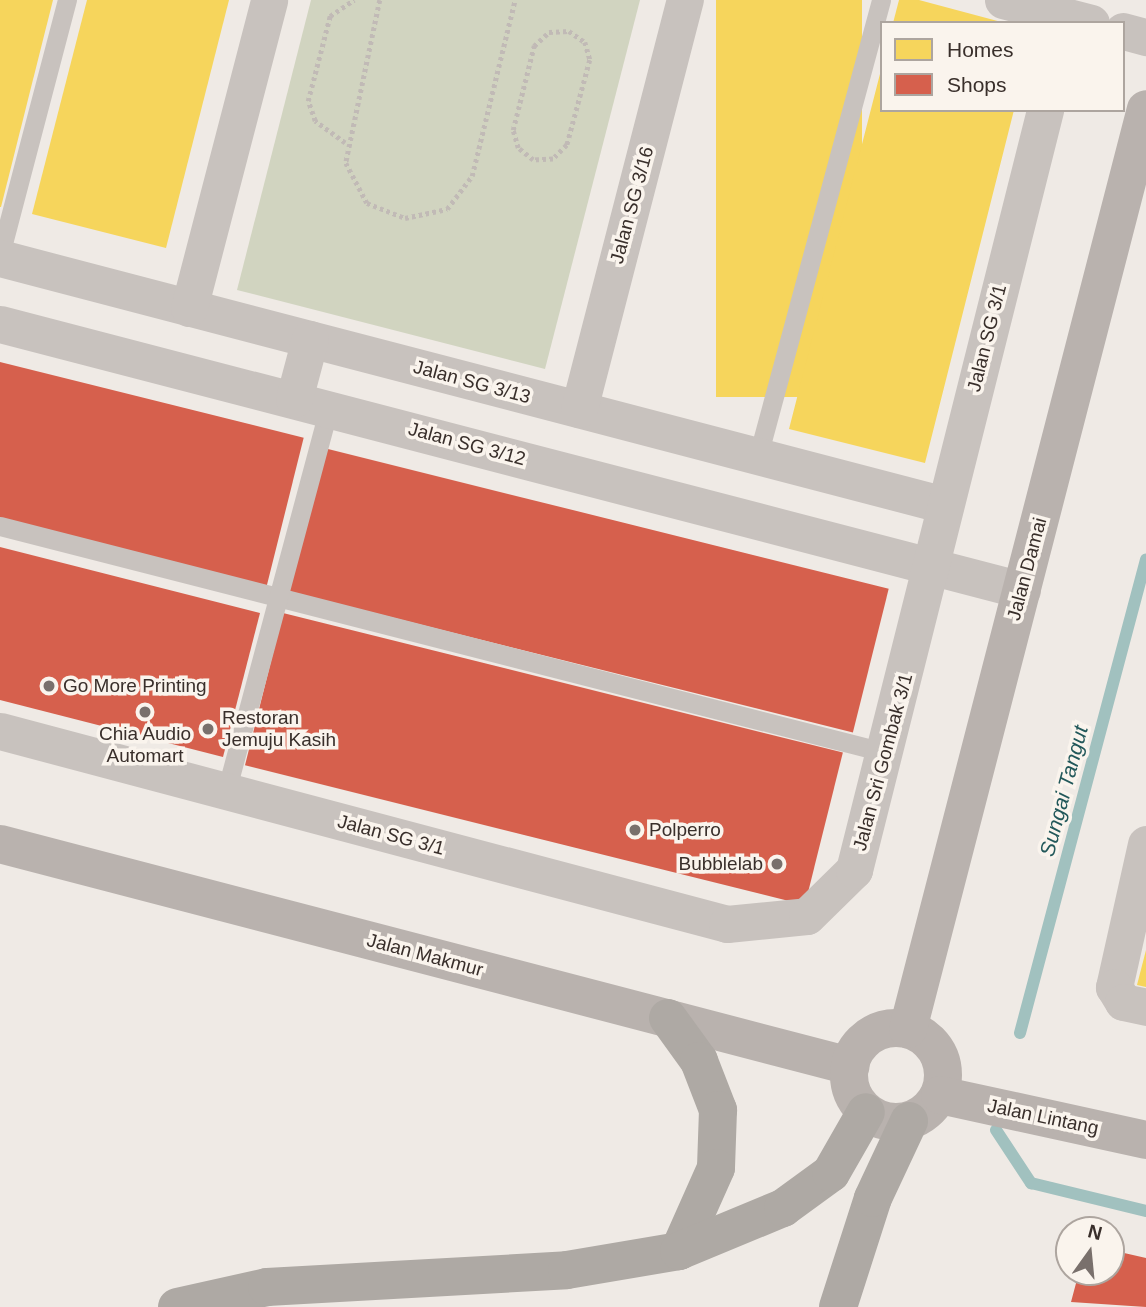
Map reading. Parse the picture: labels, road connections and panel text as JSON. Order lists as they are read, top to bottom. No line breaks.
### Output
{"streets":{"street":["Jalan SG 3/16","Jalan SG 3/1","Jalan SG 3/13","Jalan SG 3/12","Jalan Damai","Jalan Sri Gombak 3/1","Jalan Makmur","Jalan Lintang"]},"crossings":[["Jalan SG 3/16","Jalan SG 3/13"],["Jalan SG 3/1","Jalan SG 3/13"],["Jalan SG 3/1","Jalan SG 3/12"],["Jalan SG 3/1","Jalan Sri Gombak 3/1"],["Jalan SG 3/12","Jalan Damai"],["Jalan SG 3/12","Jalan Sri Gombak 3/1"],["Jalan Damai","Jalan Makmur"],["Jalan Damai","Jalan Lintang"],["Jalan Makmur","Jalan Lintang"]],"water":["Sungai Tangut"],"places":["Go More Printing","Chia Audio Automart","Restoran Jemuju Kasih","Polperro","Bubblelab"],"legend":["Homes","Shops"],"north":"top"}
